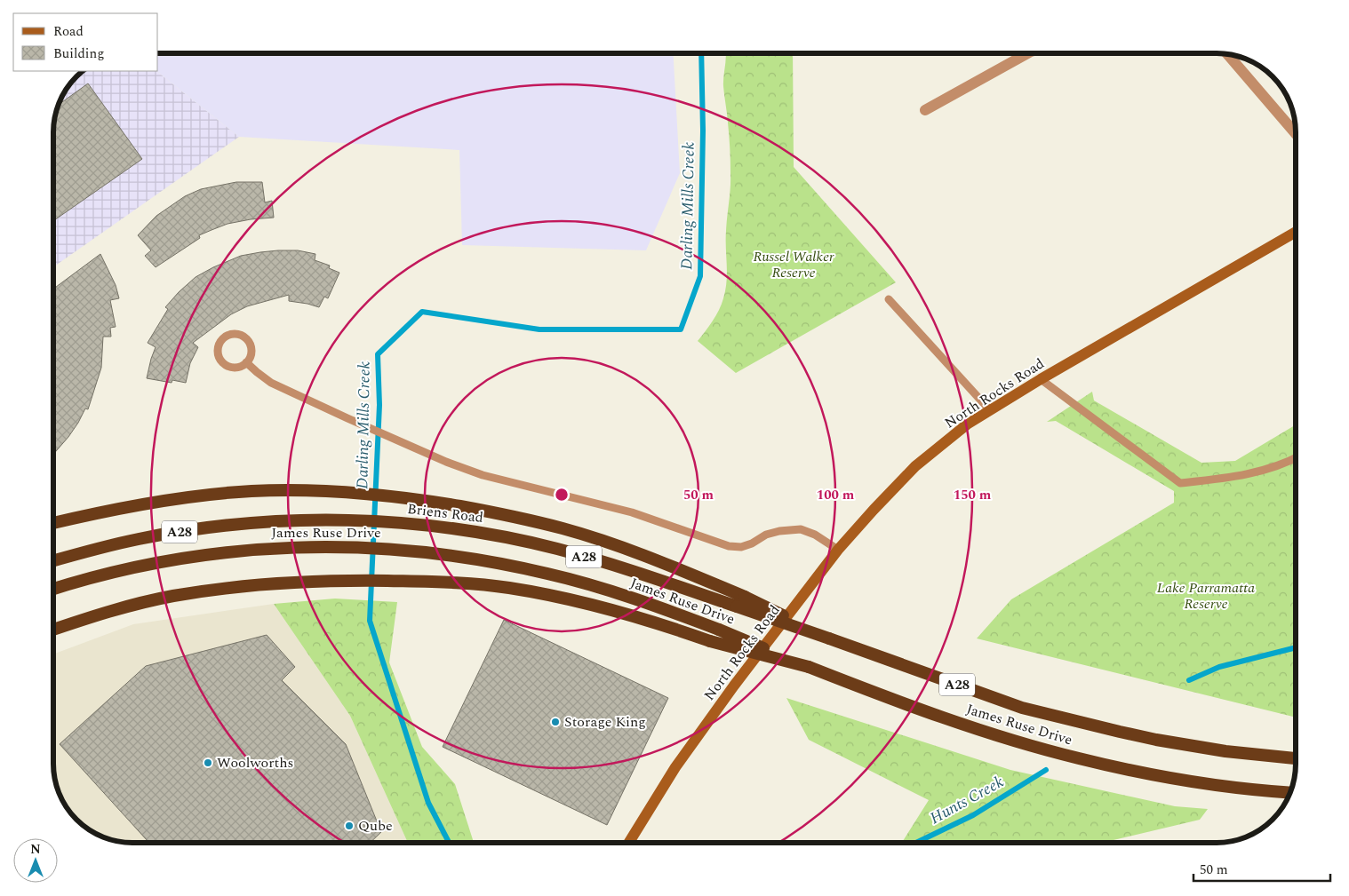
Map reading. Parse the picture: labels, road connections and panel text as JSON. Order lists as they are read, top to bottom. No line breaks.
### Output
{"streets":{"highway":["Briens Road","A28","James Ruse Drive"],"main road":["North Rocks Road"]},"crossings":[["Briens Road","James Ruse Drive"]],"water":["Darling Mills Creek","Hunts Creek"],"parks":["Russel Walker Reserve","Lake Parramatta Reserve"],"places":["Storage King","Woolworths","Qube"],"legend":["Road","Building"],"scale_bar":"50 m","north":"top","rings":["50 m","100 m","150 m"]}
